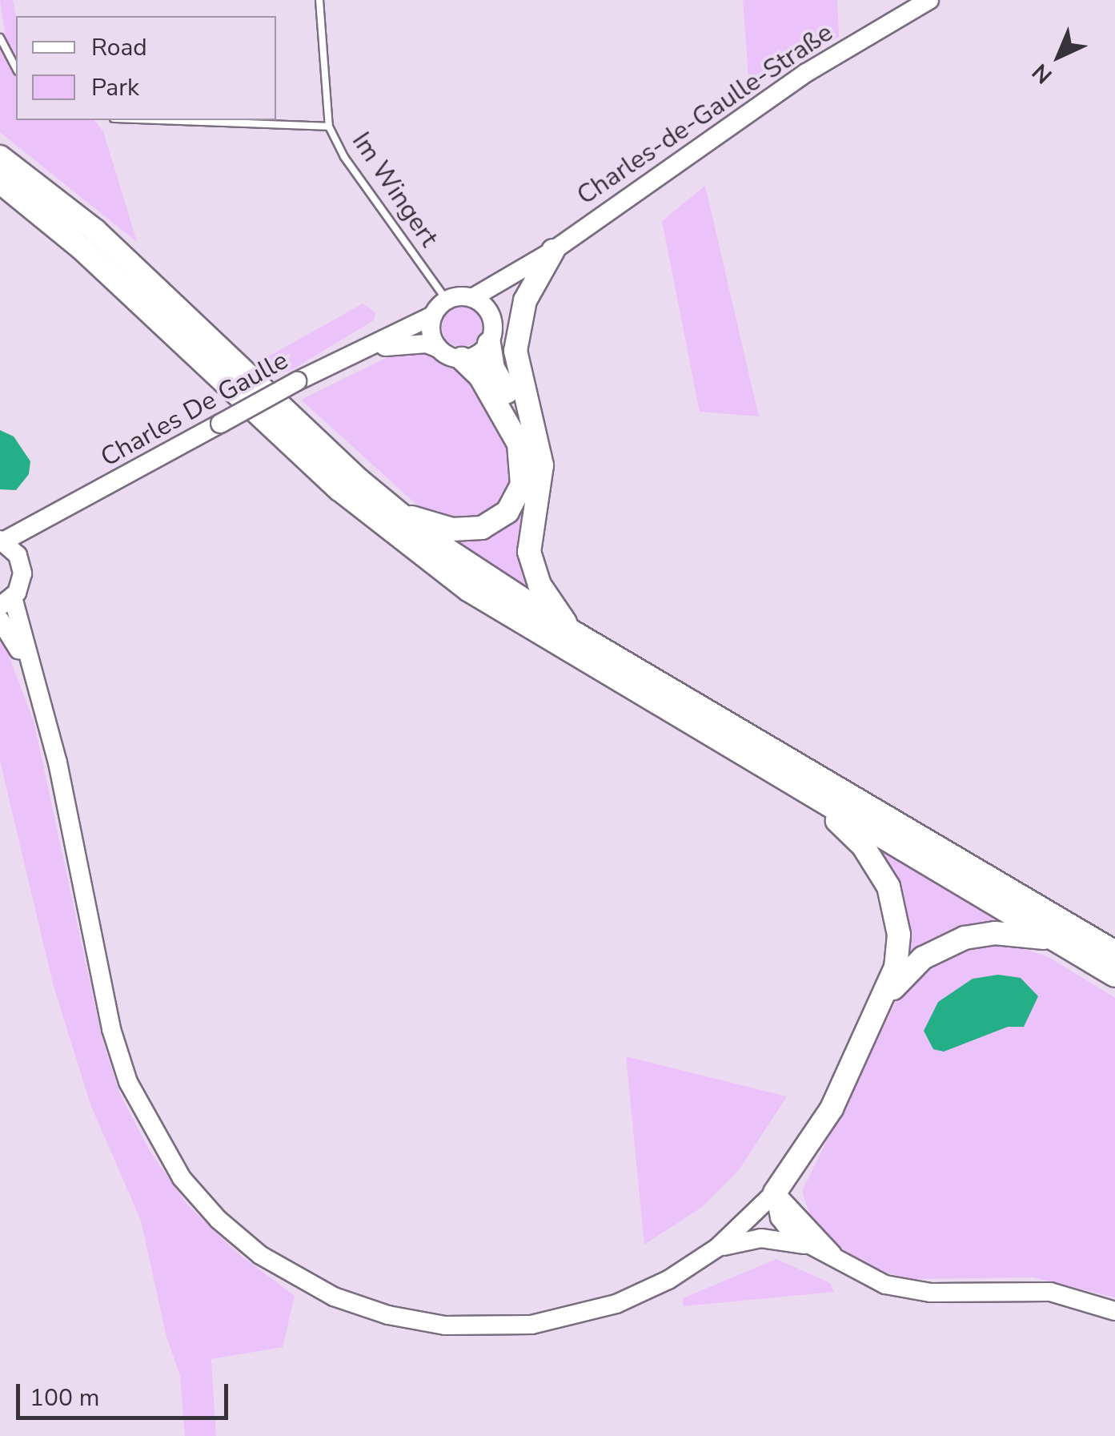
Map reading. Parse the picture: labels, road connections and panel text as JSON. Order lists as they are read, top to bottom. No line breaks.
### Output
{"streets":{"street":["Charles-de-Gaulle-Straße","Charles De Gaulle"],"lane":["Im Wingert"]},"crossings":[["Charles-de-Gaulle-Straße","Im Wingert"],["Charles-de-Gaulle-Straße","Charles De Gaulle"],["Im Wingert","Charles De Gaulle"]],"legend":["Road","Park"],"scale_bar":"100 m","north":"bottom left"}
